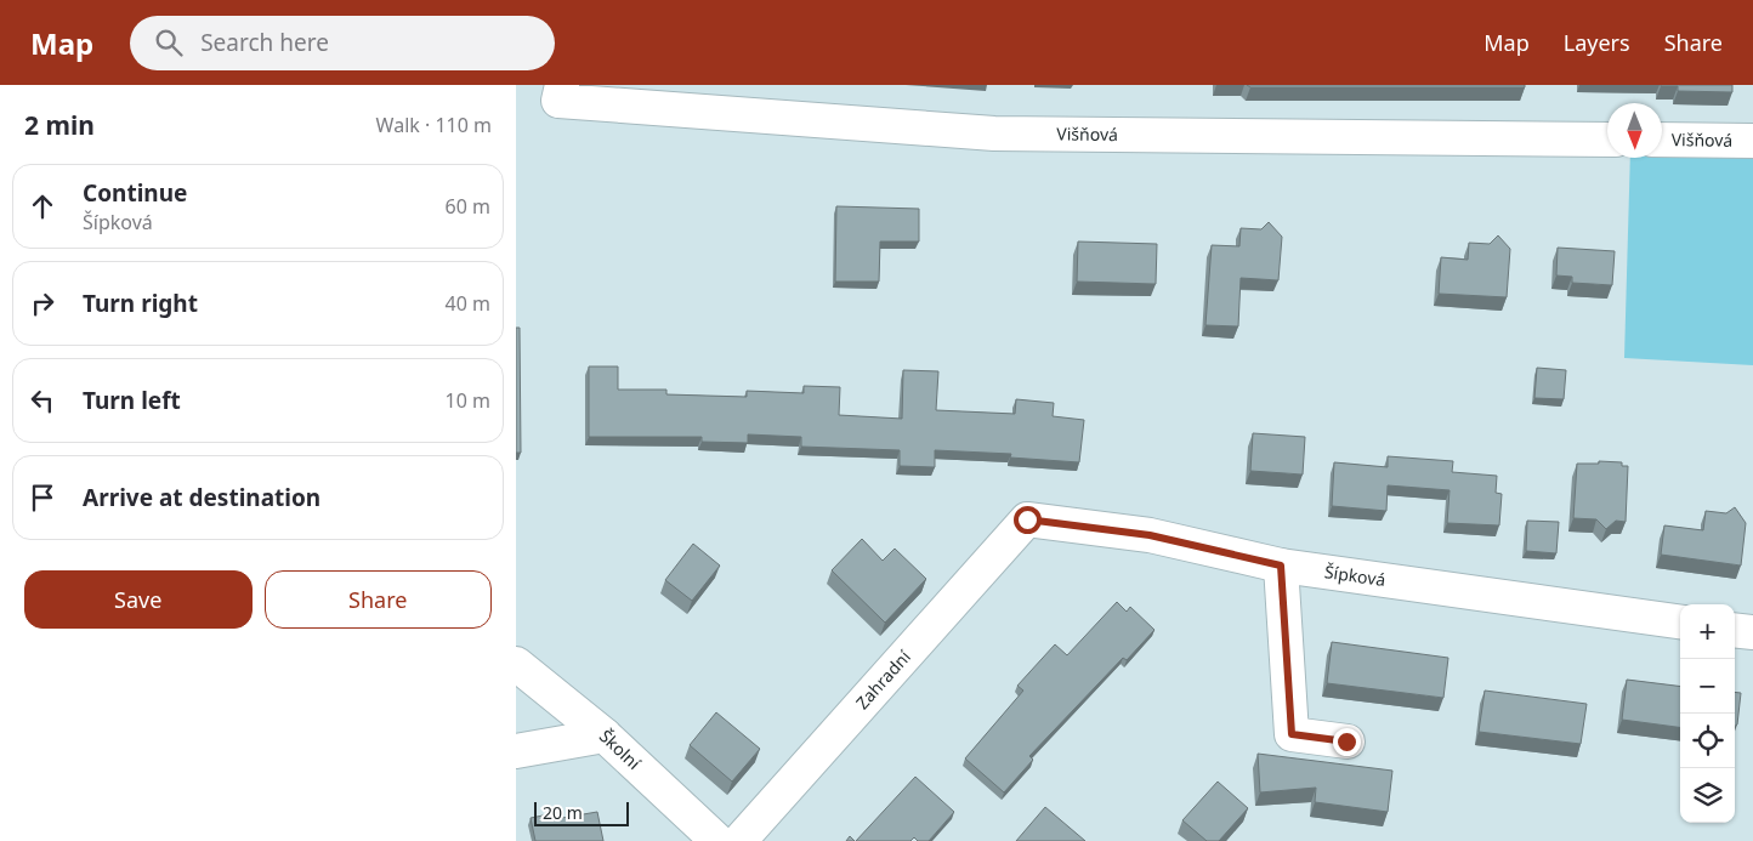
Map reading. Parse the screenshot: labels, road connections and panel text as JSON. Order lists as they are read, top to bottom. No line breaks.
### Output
{"streets":{"street":["Višňová","Šípková","Zahradní","Školní"]},"crossings":[["Šípková","Zahradní"]],"scale_bar":"20 m","north":"bottom","page":{"header":"Map","search":"Search here","nav":["Map","Layers","Share"],"heading":["2 min","Walk · 110 m"],"list":[["Continue","Šípková","60 m"],["Turn right","40 m"],["Turn left","10 m"],"Arrive at destination"],"buttons":["Save","Share"],"map_buttons":["+","−"],"scale":"20 m"}}
